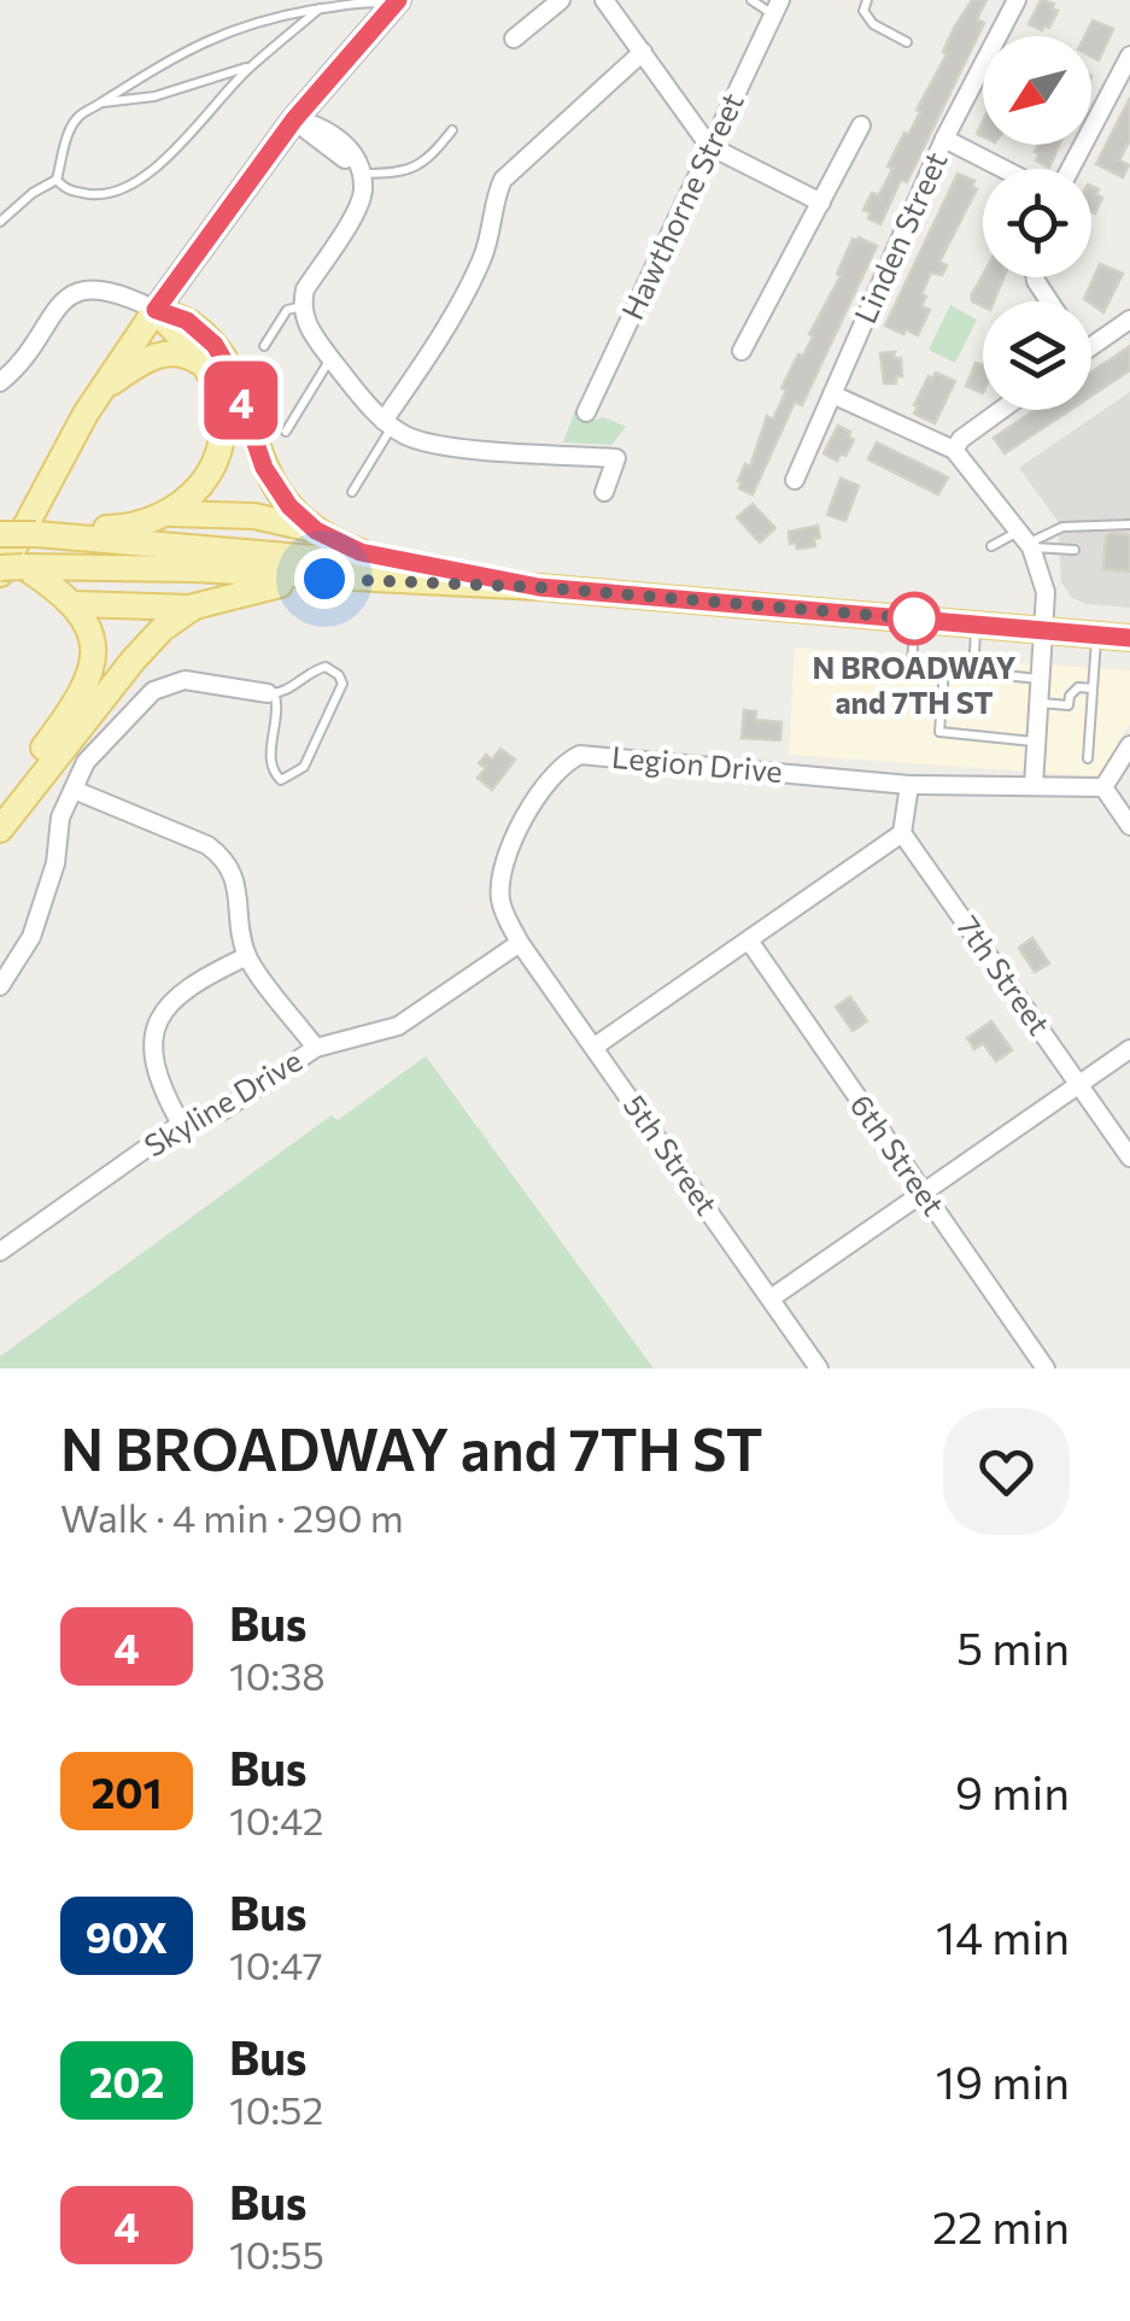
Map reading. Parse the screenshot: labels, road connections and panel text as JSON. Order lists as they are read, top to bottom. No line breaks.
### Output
{"streets":{"street":["Hawthorne Street","Linden Street","Legion Drive","7th Street","Skyline Drive","5th Street","6th Street"]},"crossings":[["Legion Drive","Skyline Drive"],["Legion Drive","5th Street"],["Skyline Drive","5th Street"]],"places":["N BROADWAY and 7TH ST"],"lines":["bus line 4"],"north":"bottom left","page":{"on_map":"4","heading":["N BROADWAY and 7TH ST","Walk · 4 min · 290 m"],"list":[{"mark":"4","name":"Bus","note":"10:38","value":"5 min"},{"mark":"201","name":"Bus","note":"10:42","value":"9 min"},{"mark":"90X","name":"Bus","note":"10:47","value":"14 min"},{"mark":"202","name":"Bus","note":"10:52","value":"19 min"},{"mark":"4","name":"Bus","note":"10:55","value":"22 min"}]}}
